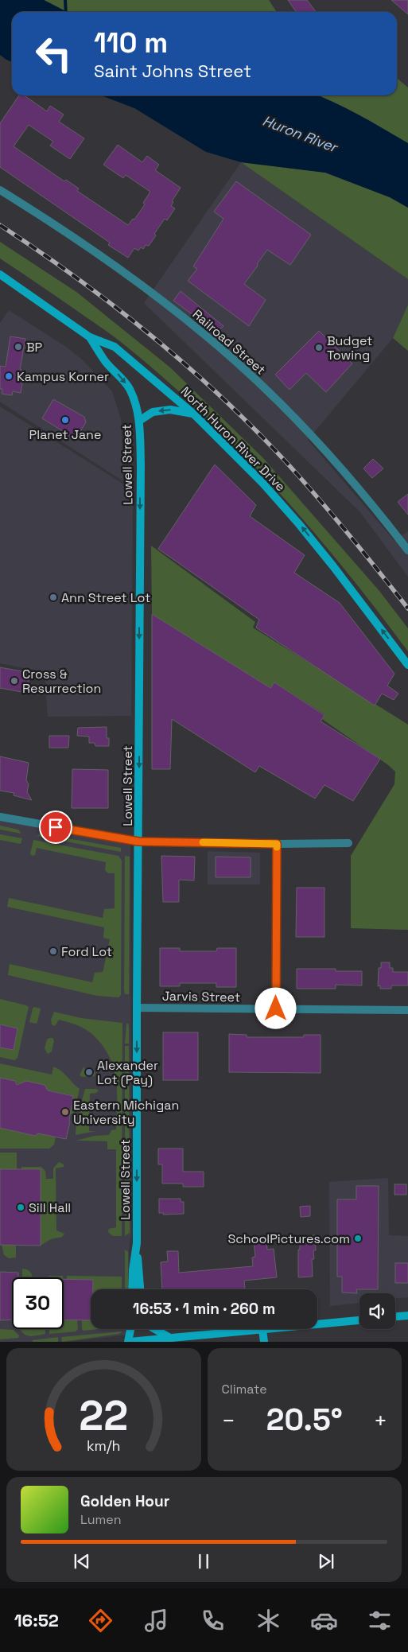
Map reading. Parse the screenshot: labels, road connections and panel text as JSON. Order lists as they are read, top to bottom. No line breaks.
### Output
{"streets":{"main road":["North Huron River Drive","Lowell Street"],"street":["Railroad Street","Jarvis Street"]},"crossings":[["North Huron River Drive","Lowell Street"],["Lowell Street","Jarvis Street"]],"one_way":["North Huron River Drive","Lowell Street"],"water":["Huron River"],"places":["BP","Budget Towing","Kampus Korner","Planet Jane","Ann Street Lot","Cross & Resurrection","Ford Lot","Alexander Lot (Pay)","Eastern Michigan University","Sill Hall","SchoolPictures.com"],"page":{"turn":["110 m","Saint Johns Street"],"limit":"30","trip":"16:53 · 1 min · 260 m","tile":"Climate","heat":["−","20.5°","+"],"song":["Golden Hour","Lumen"],"tabs":"16:52","gauge":["22","km/h"]}}
